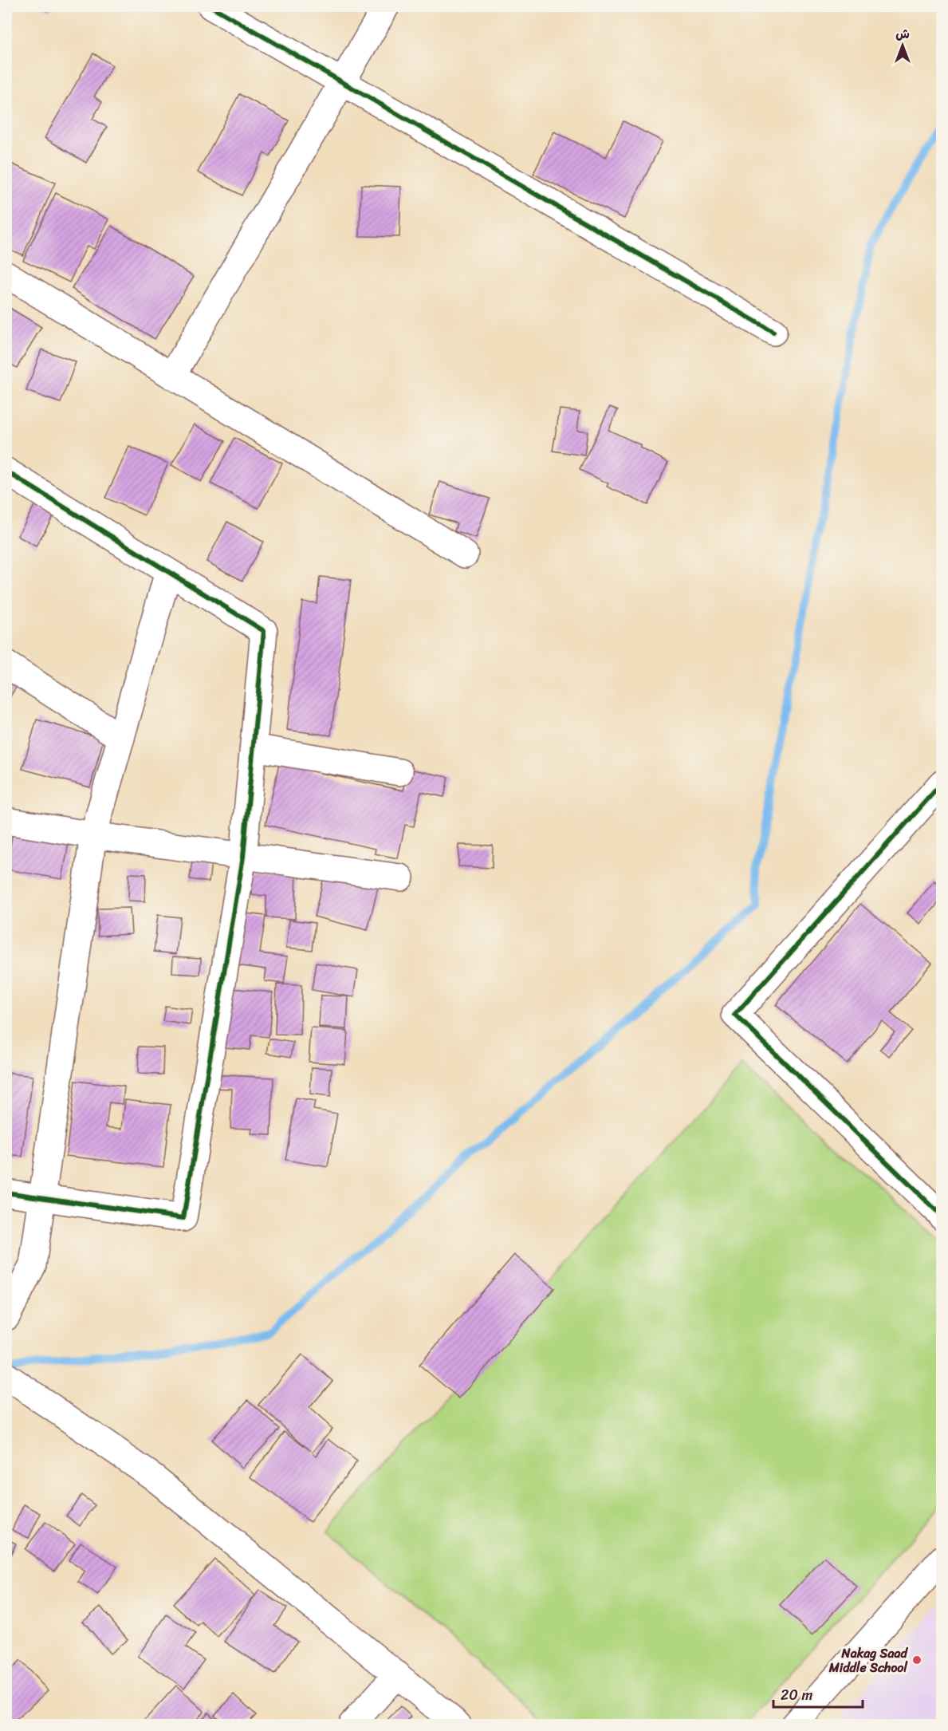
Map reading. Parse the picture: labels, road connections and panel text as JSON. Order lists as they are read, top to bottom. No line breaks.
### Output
{"places":["Nakag Saad Middle School"],"scale_bar":"20 m","north":"top"}
